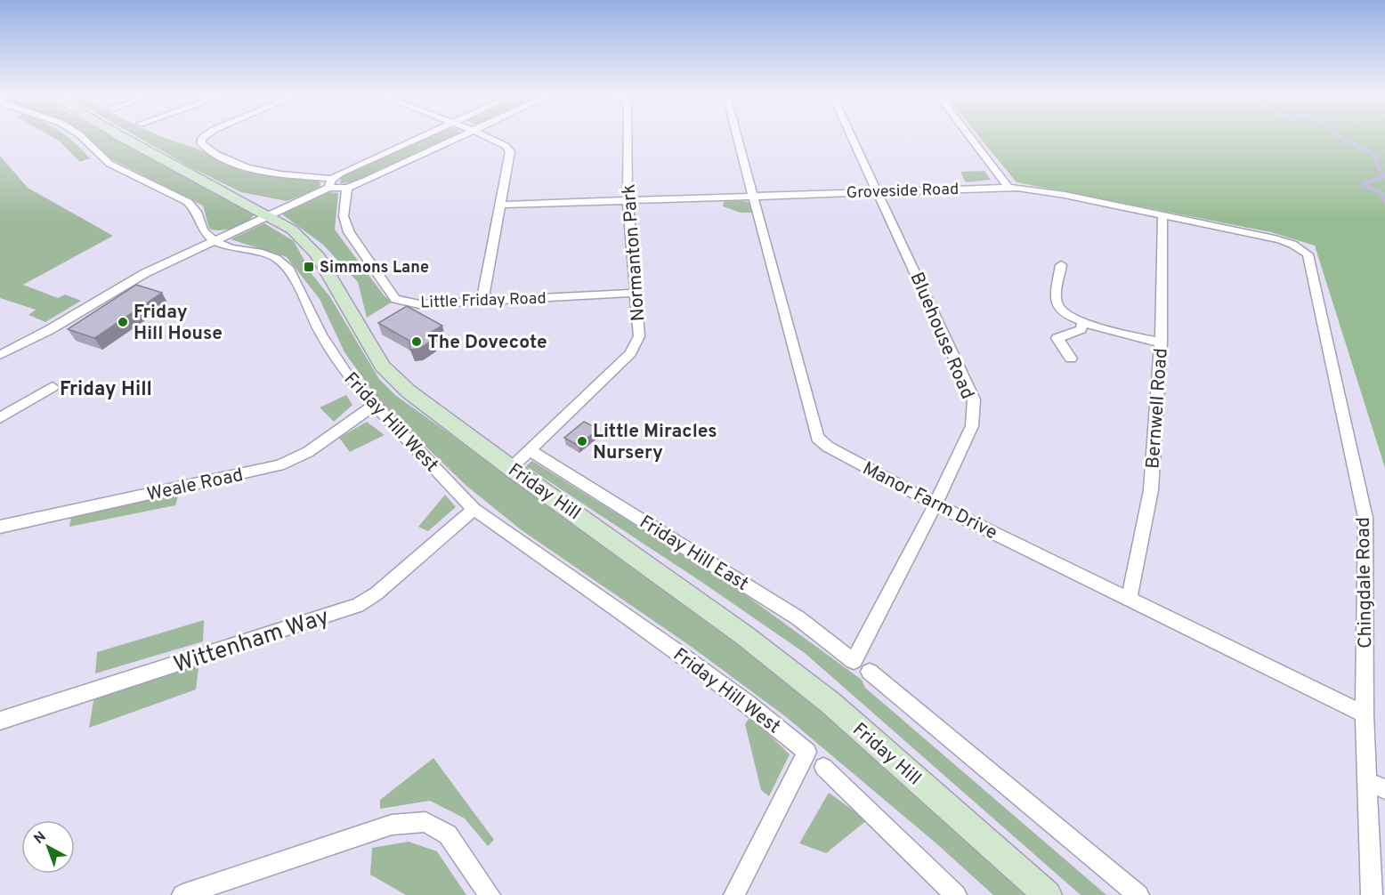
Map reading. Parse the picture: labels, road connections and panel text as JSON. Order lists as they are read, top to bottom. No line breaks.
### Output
{"streets":{"main road":["Friday Hill"],"street":["Groveside Road","Normanton Park","Little Friday Road","Bluehouse Road","Bernwell Road","Friday Hill West","Weale Road","Manor Farm Drive","Friday Hill East","Chingdale Road","Wittenham Way"]},"crossings":[["Groveside Road","Normanton Park"],["Groveside Road","Bluehouse Road"],["Groveside Road","Bernwell Road"],["Groveside Road","Manor Farm Drive"],["Groveside Road","Chingdale Road"],["Normanton Park","Little Friday Road"],["Normanton Park","Friday Hill"],["Normanton Park","Friday Hill East"],["Bluehouse Road","Manor Farm Drive"],["Bluehouse Road","Friday Hill East"],["Bernwell Road","Manor Farm Drive"],["Friday Hill West","Weale Road"],["Friday Hill West","Wittenham Way"],["Manor Farm Drive","Chingdale Road"]],"districts":["Friday Hill"],"places":{"transit":["Simmons Lane"],"other":["Friday Hill House","The Dovecote","Little Miracles Nursery"]},"north":"top left"}
